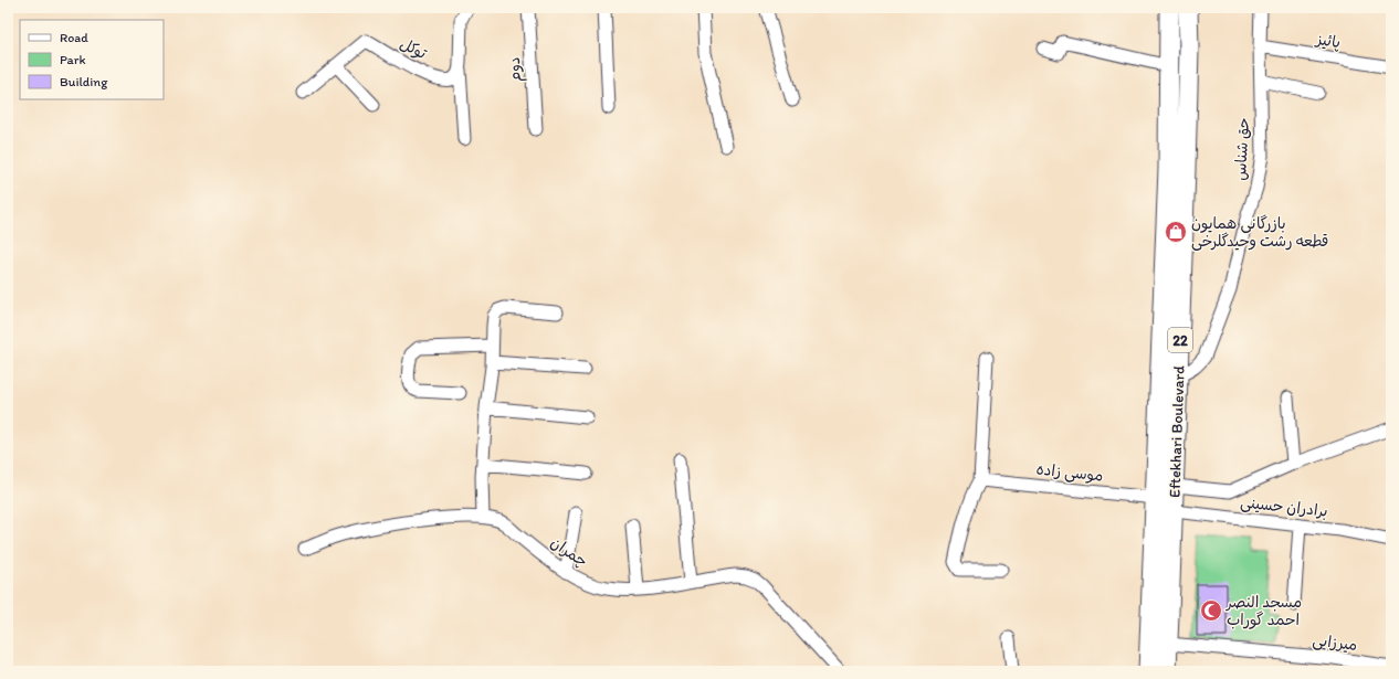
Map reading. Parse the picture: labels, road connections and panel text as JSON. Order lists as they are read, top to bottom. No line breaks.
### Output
{"streets":{"highway":["22","Eftekhari Boulevard"],"street":["پائیز","توکل","دوم","حق شناس","موسی زاده","برادران حسینی","چمران","میرزایی"]},"crossings":[["پائیز","حق شناس"],["حق شناس","Eftekhari Boulevard"],["Eftekhari Boulevard","موسی زاده"],["Eftekhari Boulevard","برادران حسینی"],["Eftekhari Boulevard","میرزایی"]],"places":{"shop":["بازرگانی همایون قطعه رشت وحیدگلرخی"],"mosque":["مسجد النصر احمد گوراب"]},"legend":["Road","Park","Building"]}
